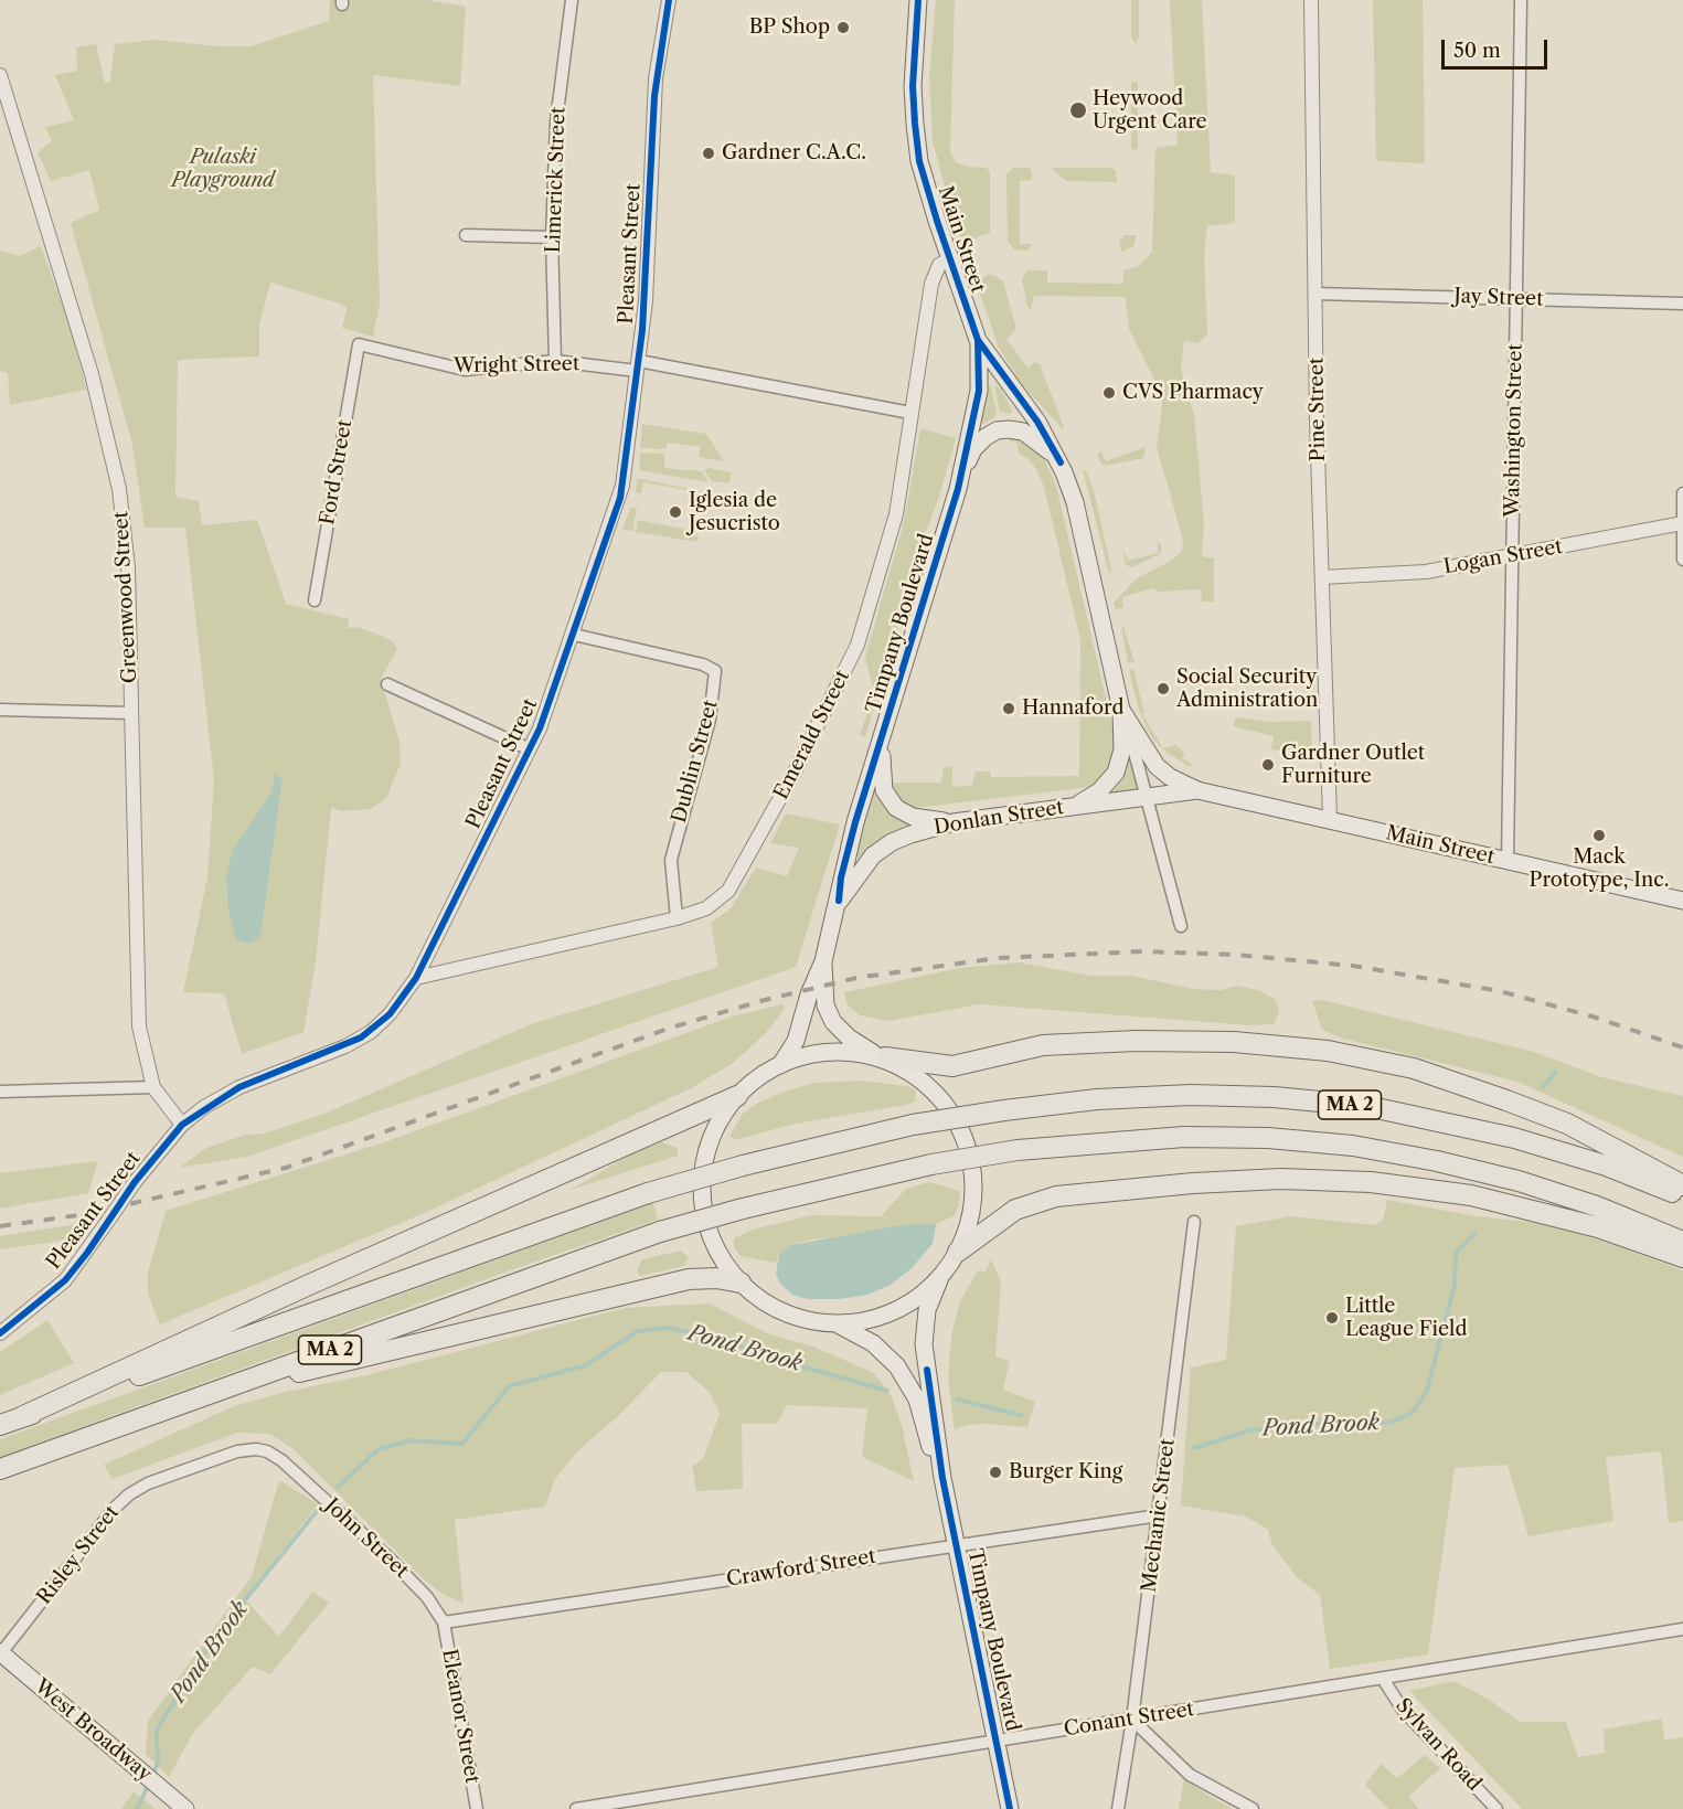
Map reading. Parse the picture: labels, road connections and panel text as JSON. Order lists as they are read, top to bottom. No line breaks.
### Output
{"streets":{"highway":["MA 2"],"main road":["Main Street","Timpany Boulevard","Donlan Street","West Broadway"],"street":["Limerick Street","Pleasant Street","Jay Street","Wright Street","Pine Street","Washington Street","Ford Street","Logan Street","Greenwood Street","Emerald Street","Dublin Street","Mechanic Street","John Street","Risley Street","Crawford Street","Eleanor Street","Conant Street","Sylvan Road"]},"crossings":[["Limerick Street","Wright Street"],["Main Street","Pine Street"],["Main Street","Washington Street"],["Main Street","Timpany Boulevard"],["Main Street","Emerald Street"],["Main Street","Donlan Street"],["Pleasant Street","Wright Street"],["Pleasant Street","Greenwood Street"],["Pleasant Street","Emerald Street"],["Pleasant Street","Dublin Street"],["Jay Street","Pine Street"],["Jay Street","Washington Street"],["Wright Street","Ford Street"],["Wright Street","Emerald Street"],["Pine Street","Logan Street"],["Washington Street","Logan Street"],["Timpany Boulevard","Donlan Street"],["Timpany Boulevard","Crawford Street"],["Timpany Boulevard","Conant Street"],["Emerald Street","Dublin Street"],["Mechanic Street","Crawford Street"],["Mechanic Street","Conant Street"],["John Street","Risley Street"],["John Street","Crawford Street"],["John Street","Eleanor Street"],["Risley Street","West Broadway"],["Crawford Street","Eleanor Street"],["Conant Street","Sylvan Road"]],"water":["Pond Brook"],"parks":["Pulaski Playground"],"places":["BP Shop","Heywood Urgent Care","Gardner C.A.C.","CVS Pharmacy","Iglesia de Jesucristo","Social Security Administration","Hannaford","Gardner Outlet Furniture","Mack Prototype, Inc.","Little League Field","Burger King"],"scale_bar":"50 m"}
